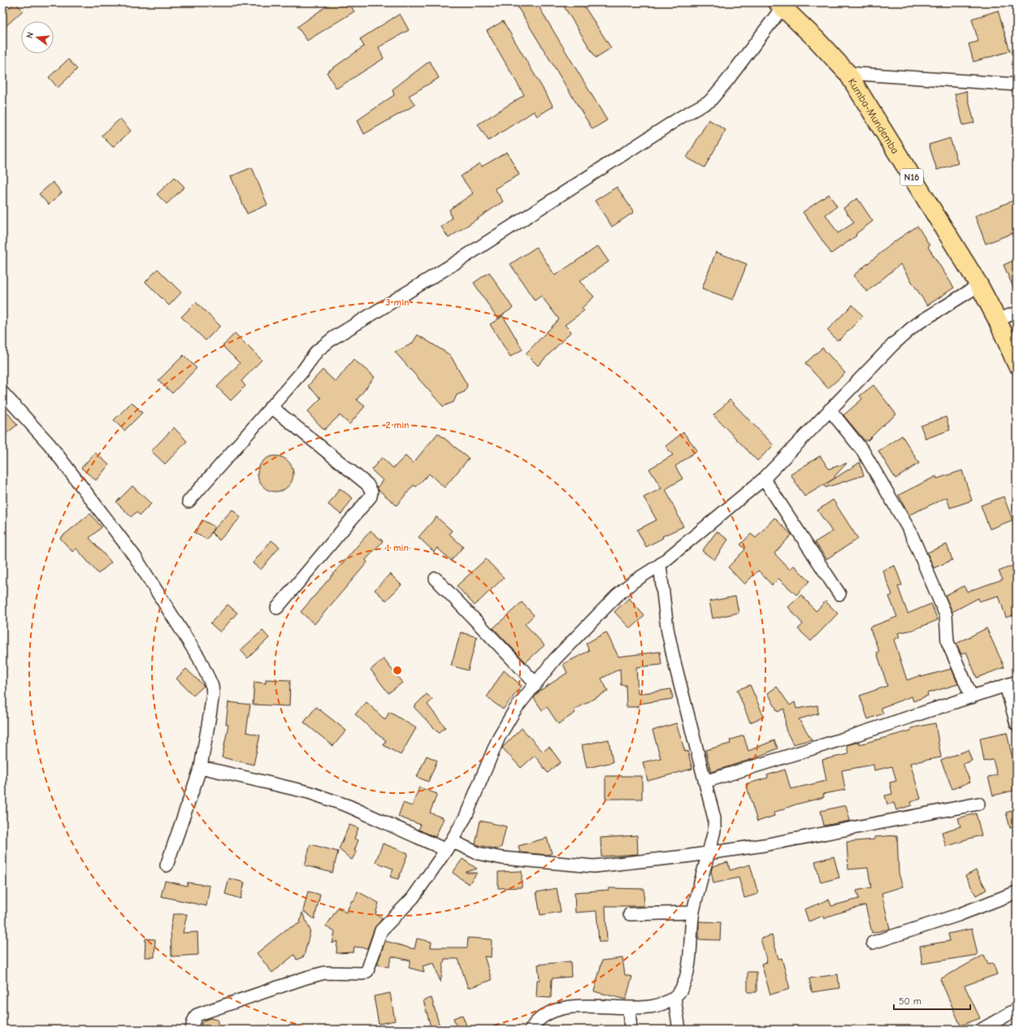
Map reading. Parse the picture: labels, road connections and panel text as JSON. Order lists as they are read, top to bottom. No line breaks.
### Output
{"streets":{"highway":["Kumba-Mundemba","N16"]},"scale_bar":"50 m","north":"left","rings":["3 min","2 min","1 min"]}
